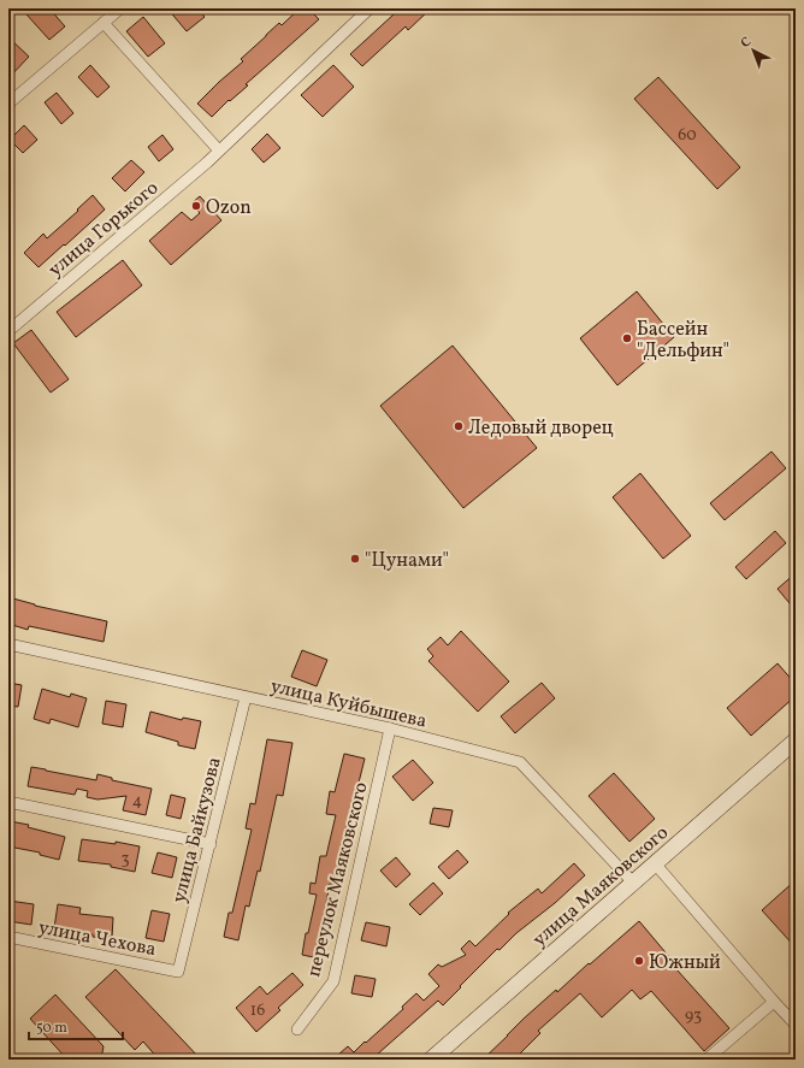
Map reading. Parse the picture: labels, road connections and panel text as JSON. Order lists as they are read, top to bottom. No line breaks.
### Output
{"streets":{"main road":["улица Маяковского"],"street":["улица Горького","улица Куйбышева","улица Байкузова","переулок Маяковского","улица Чехова"]},"crossings":[["улица Куйбышева","улица Байкузова"],["улица Куйбышева","переулок Маяковского"],["улица Куйбышева","улица Маяковского"],["улица Байкузова","улица Чехова"]],"places":["Ozon","Бассейн \"Дельфин\"","Ледовый дворец","\"Цунами\"","Южный"],"house_numbers":["60","4","3","16","93"],"scale_bar":"50 m","north":"top left"}
